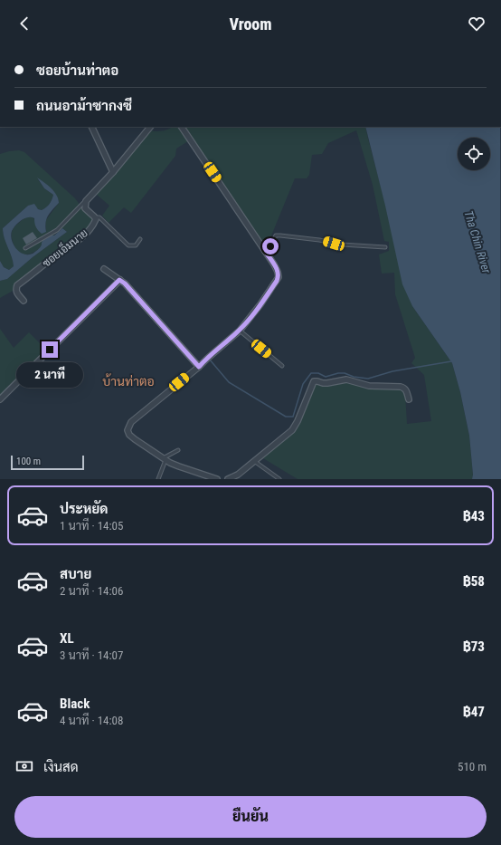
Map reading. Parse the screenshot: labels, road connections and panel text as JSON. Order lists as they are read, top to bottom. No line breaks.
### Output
{"streets":{"street":["ซอยเอ็มนาย"]},"districts":["บ้านท่าตอ"],"water":["Tha Chin River"],"scale_bar":"100 m","page":{"header":"Vroom","banner":["ซอยบ้านท่าตอ","ถนนอาม้าซากงซี"],"bubble":"2 นาที","scale":"100 m","list":[{"name":"ประหยัด","note":"1 นาที · 14:05","value":"฿43"},{"name":"สบาย","note":"2 นาที · 14:06","value":"฿58"},{"name":"XL","note":"3 นาที · 14:07","value":"฿73"},{"name":"Black","note":"4 นาที · 14:08","value":"฿47"}],"pay":["เงินสด","510 m"],"buttons":"ยืนยัน"}}
